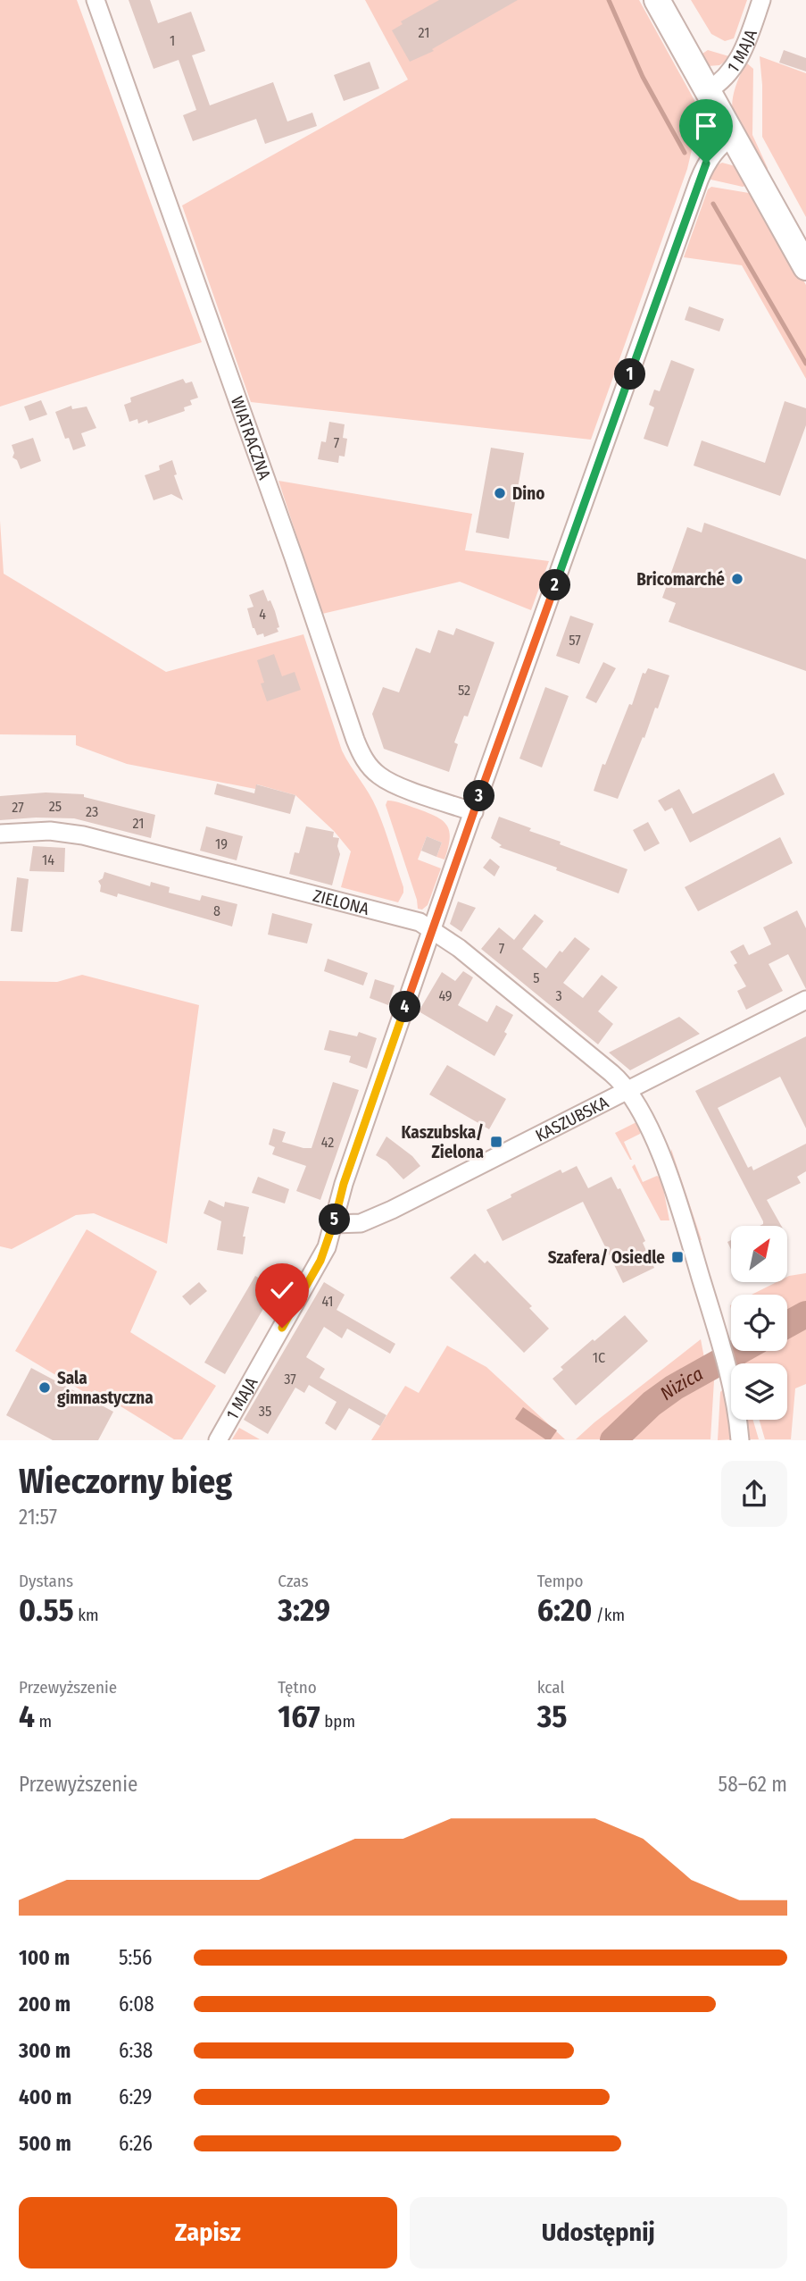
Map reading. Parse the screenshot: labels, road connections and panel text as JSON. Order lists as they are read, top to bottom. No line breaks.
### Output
{"streets":{"street":["1 MAJA","WIATRACZNA","ZIELONA","KASZUBSKA"]},"crossings":[["1 MAJA","WIATRACZNA"],["1 MAJA","ZIELONA"],["1 MAJA","KASZUBSKA"],["ZIELONA","KASZUBSKA"]],"water":["Nizica"],"places":{"other":["Dino","Bricomarché","Sala gimnastyczna"],"transit":["Kaszubska/ Zielona","Szafera/ Osiedle"]},"house_numbers":["21","1","7","4","57","52","25","27","23","21","19","14","8","7","5","49","3","42","41","1C","37","35"],"north":"top right","page":{"pins":["1","2","3","4","5"],"heading":["Wieczorny bieg","21:57"],"stats":[["Dystans","0.55 km"],["Czas","3:29"],["Tempo","6:20 /km"],["Przewyższenie","4 m"],["Tętno","167 bpm"],["kcal","35"]],"chart":["Przewyższenie","58–62 m"],"list":[{"name":"100 m","note":"5:56"},{"name":"200 m","note":"6:08"},{"name":"300 m","note":"6:38"},{"name":"400 m","note":"6:29"},{"name":"500 m","note":"6:26"}],"buttons":["Zapisz","Udostępnij"]}}
